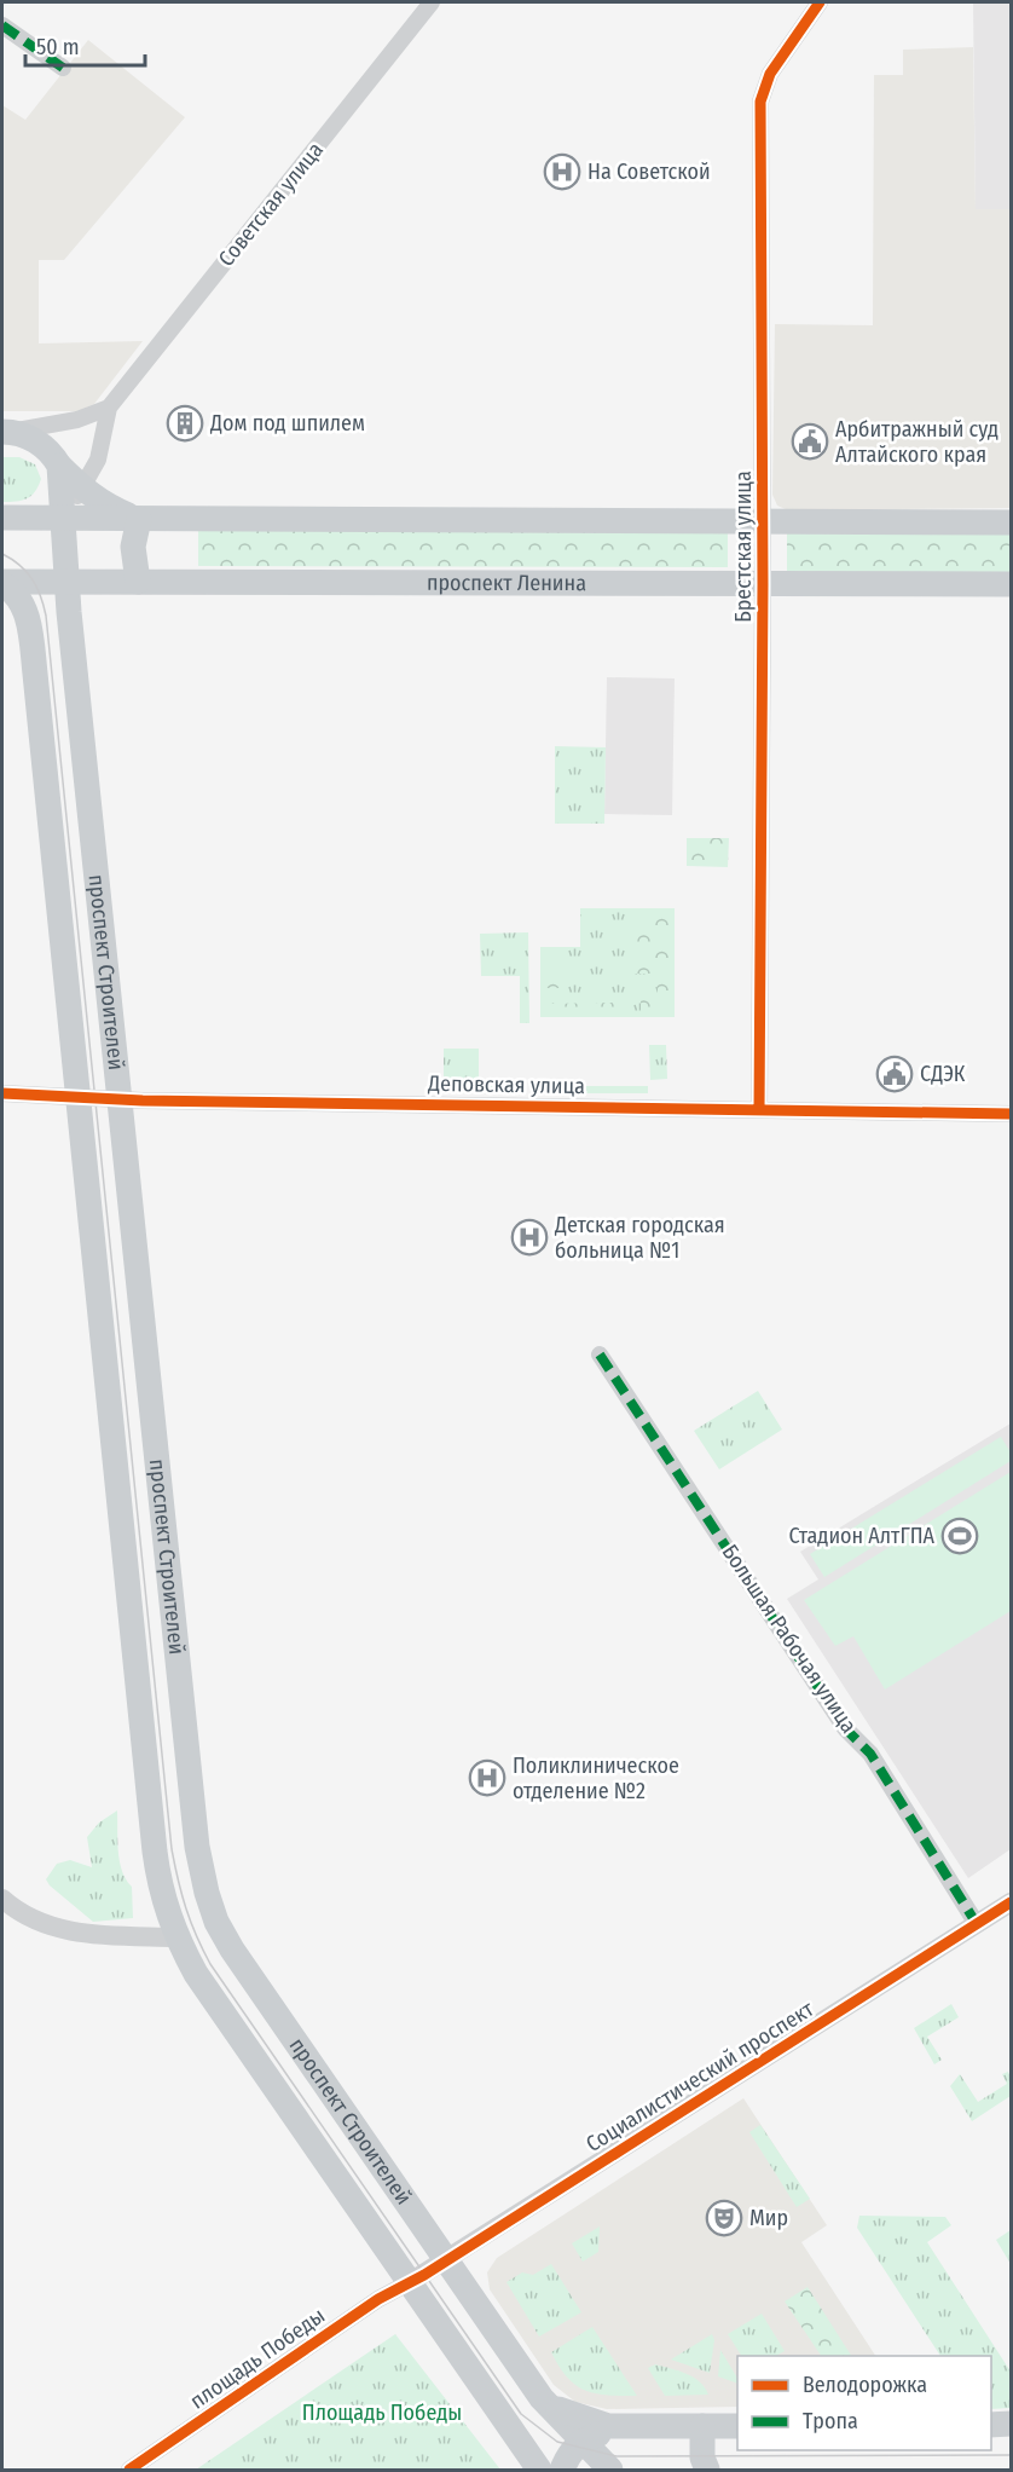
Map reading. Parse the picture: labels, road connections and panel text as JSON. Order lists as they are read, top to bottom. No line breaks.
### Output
{"streets":{"main road":["проспект Ленина","проспект Строителей"],"street":["Советская улица","Брестская улица","Деповская улица","Большая Рабочая улица","Социалистический проспект","площадь Победы"]},"crossings":[["Брестская улица","проспект Ленина"],["Брестская улица","Деповская улица"],["проспект Ленина","проспект Строителей"],["проспект Строителей","Деповская улица"],["проспект Строителей","Социалистический проспект"],["проспект Строителей","площадь Победы"],["Большая Рабочая улица","Социалистический проспект"],["Социалистический проспект","площадь Победы"]],"parks":["Площадь Победы"],"places":{"hospital":["На Советской","Детская городская больница №1","Поликлиническое отделение №2"],"building":["Дом под шпилем"],"public building":["Арбитражный суд Алтайского края","СДЭК"],"sports":["Стадион АлтГПА"],"theatre":["Мир"]},"legend":["Велодорожка","Тропа"],"scale_bar":"50 m"}
